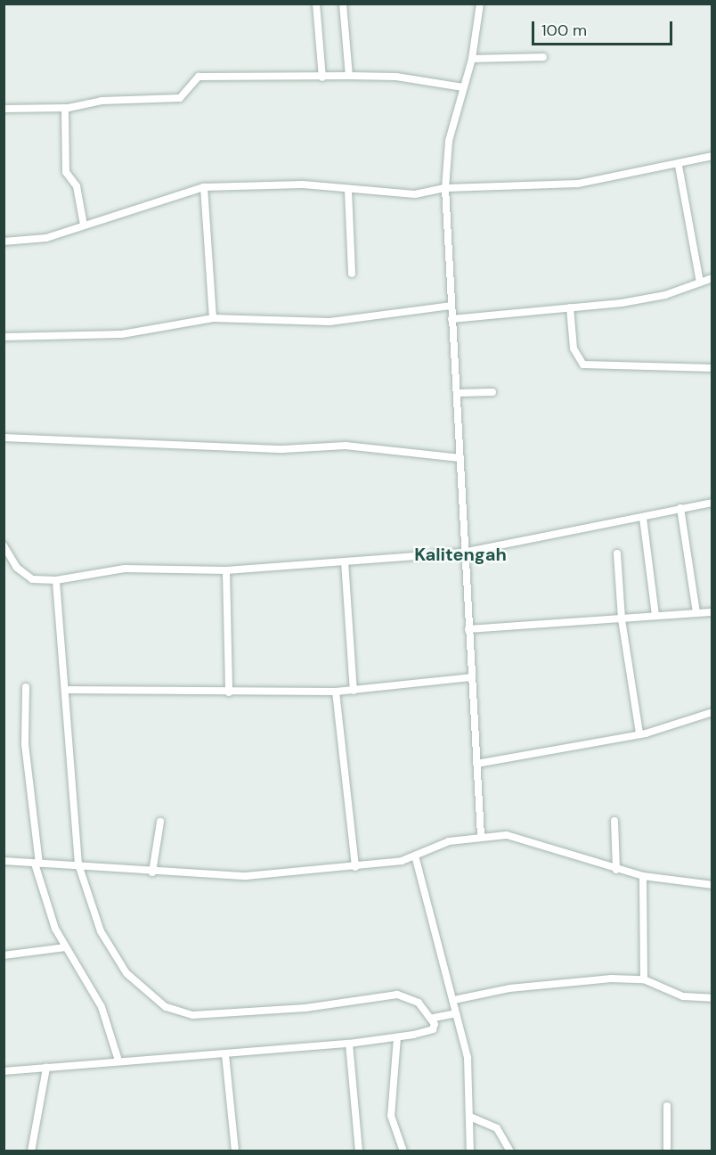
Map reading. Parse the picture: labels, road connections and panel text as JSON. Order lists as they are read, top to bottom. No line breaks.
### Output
{"districts":["Kalitengah"],"scale_bar":"100 m"}
